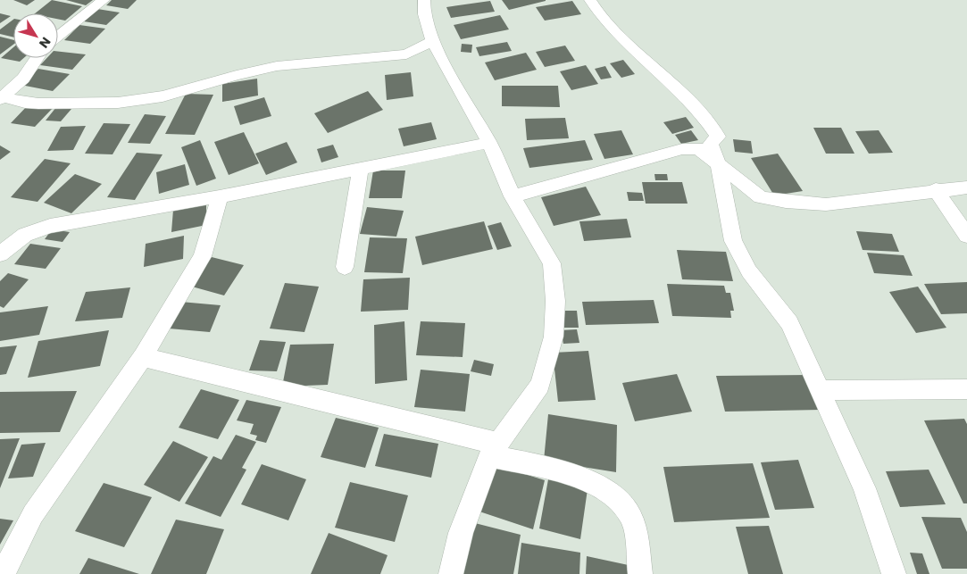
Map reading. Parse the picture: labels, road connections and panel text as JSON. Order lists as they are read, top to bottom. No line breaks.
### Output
{"north":"bottom right"}
